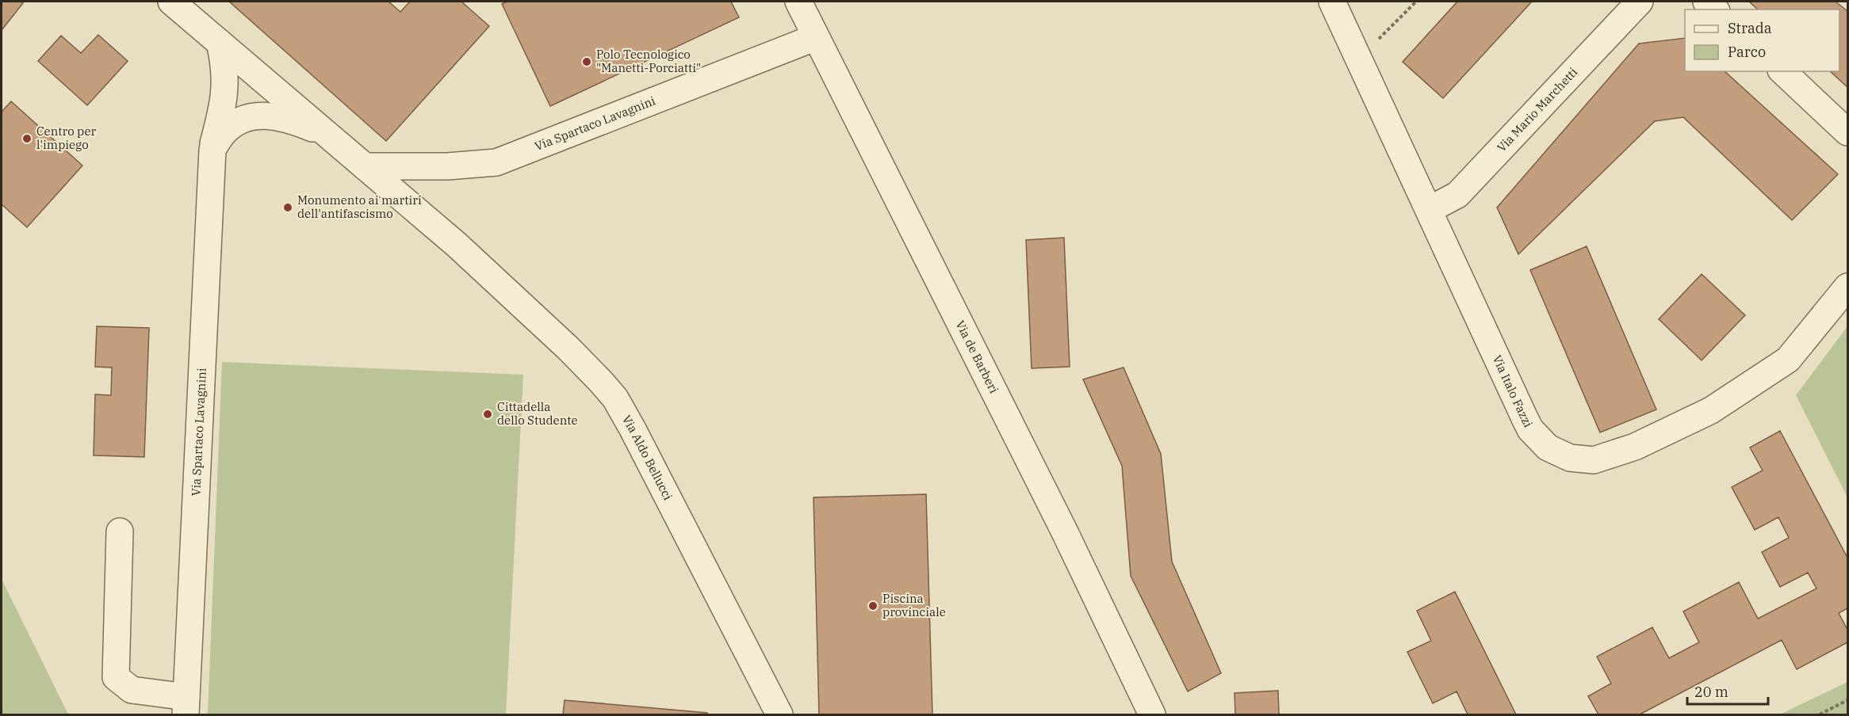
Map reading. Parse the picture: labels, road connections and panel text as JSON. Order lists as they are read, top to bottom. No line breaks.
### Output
{"streets":{"street":["Via Mario Marchetti","Via Spartaco Lavagnini","Via de Barberi","Via Italo Fazzi","Via Aldo Bellucci"]},"crossings":[["Via Mario Marchetti","Via Italo Fazzi"],["Via Spartaco Lavagnini","Via de Barberi"],["Via Spartaco Lavagnini","Via Aldo Bellucci"]],"places":["Polo Tecnologico \"Manetti-Porciatti\"","Centro per l'impiego","Monumento ai martiri dell'antifascismo","Cittadella dello Studente","Piscina provinciale"],"legend":["Strada","Parco"],"scale_bar":"20 m"}
